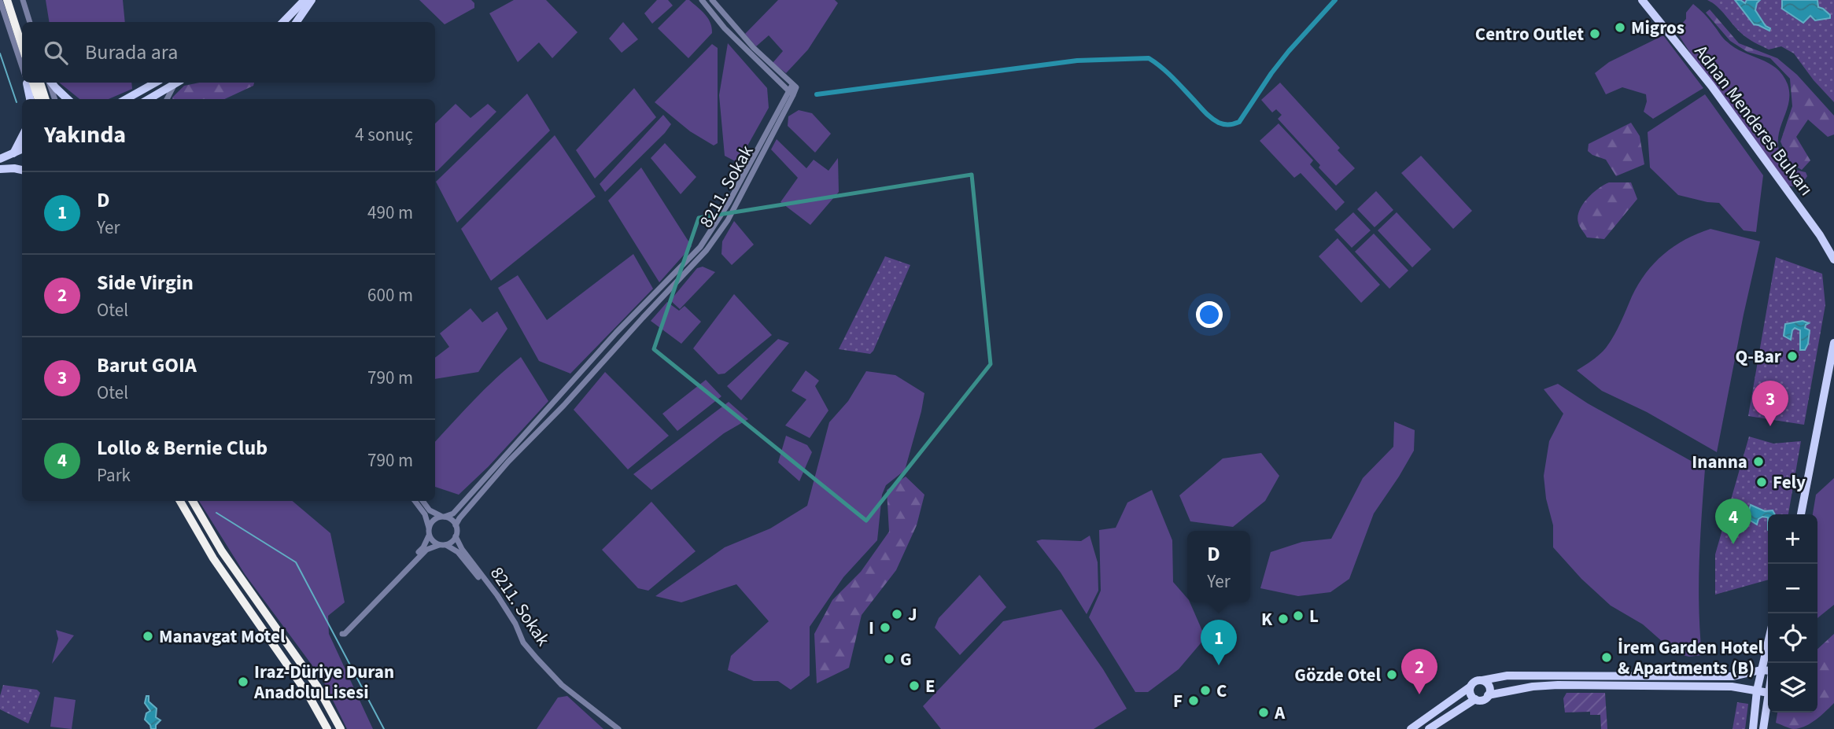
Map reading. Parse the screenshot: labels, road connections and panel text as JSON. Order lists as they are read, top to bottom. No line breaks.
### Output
{"streets":{"main road":["Adnan Menderes Bulvarı"],"street":["8211. Sokak"]},"places":["Migros","Centro Outlet","Q-Bar","Inanna","Fely","J","L","K","I","Manavgat Motel","İrem Garden Hotel & Apartments (B)","G","Gözde Otel","Iraz-Düriye Duran Anadolu Lisesi","E","C","F","A"],"page":{"search":"Burada ara","heading":["Yakında","4 sonuç"],"list":[{"mark":"1","name":"D","note":"Yer","value":"490 m"},{"mark":"2","name":"Side Virgin","note":"Otel","value":"600 m"},{"mark":"3","name":"Barut GOIA","note":"Otel","value":"790 m"},{"mark":"4","name":"Lollo & Bernie Club","note":"Park","value":"790 m"}],"pins":["3","4","1","2"],"map_buttons":["+","−"],"popup":["D","Yer"]}}
